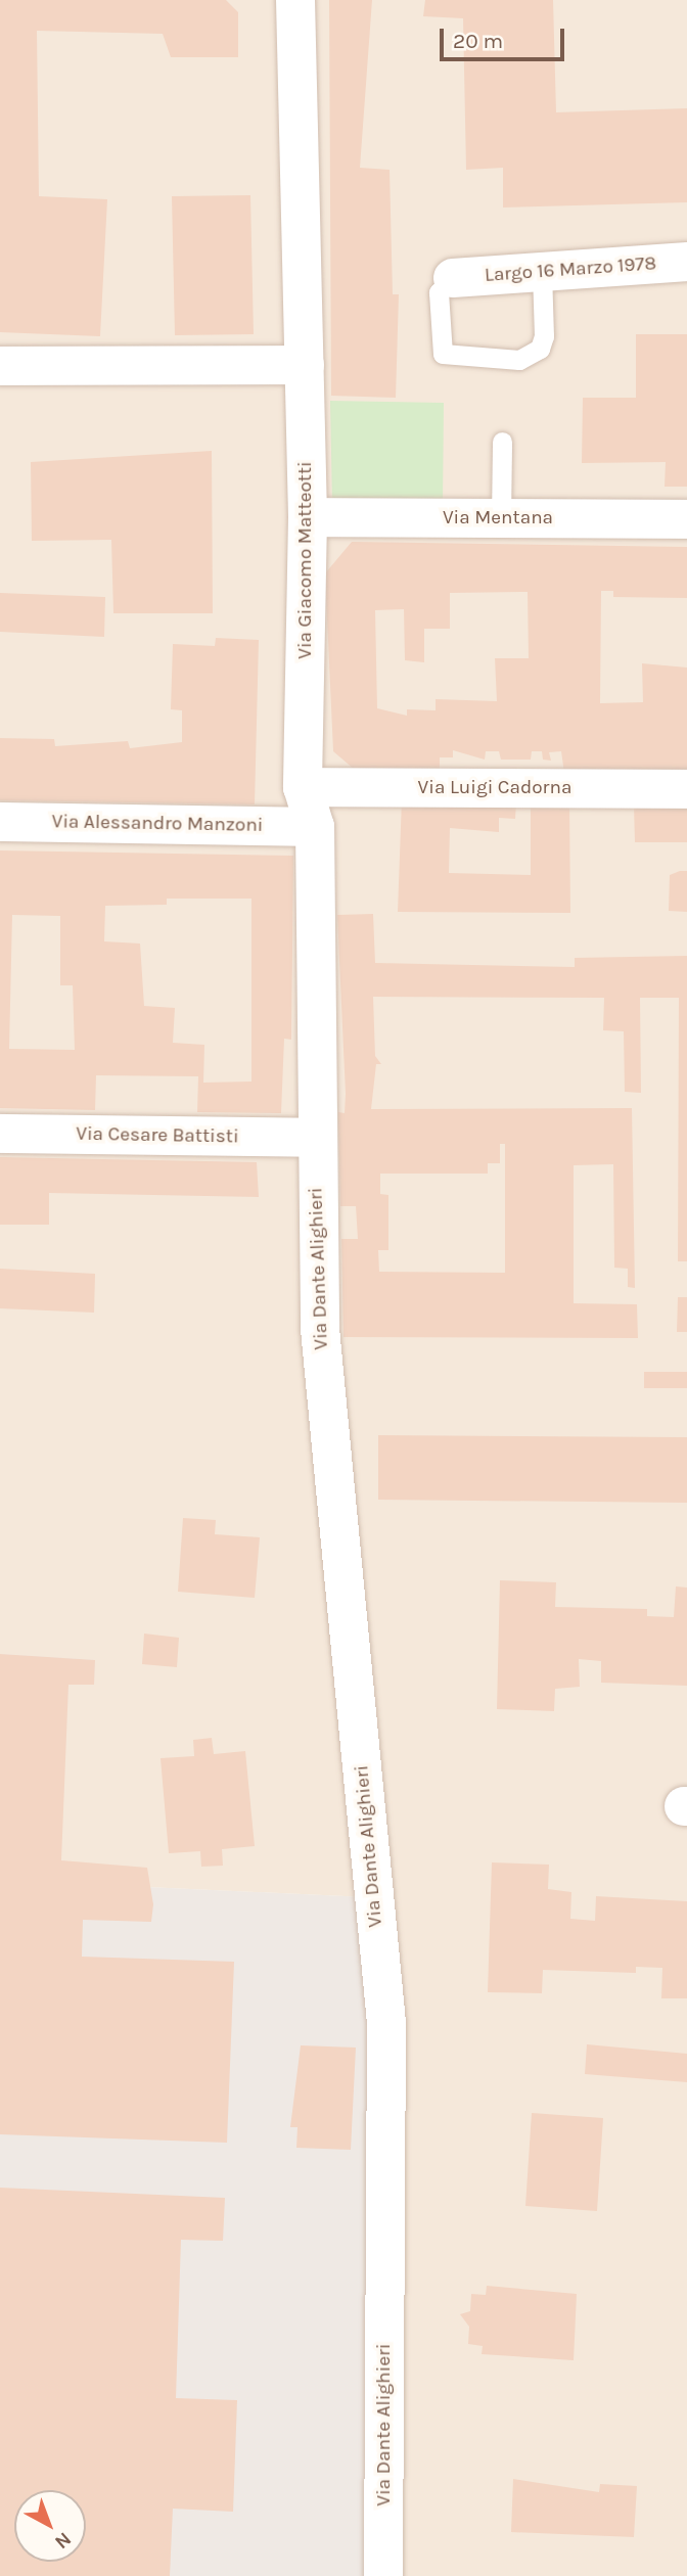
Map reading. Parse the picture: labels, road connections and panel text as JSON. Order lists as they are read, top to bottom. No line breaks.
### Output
{"streets":{"street":["Largo 16 Marzo 1978","Via Mentana","Via Giacomo Matteotti","Via Luigi Cadorna","Via Alessandro Manzoni","Via Cesare Battisti","Via Dante Alighieri"]},"crossings":[["Via Mentana","Via Giacomo Matteotti"],["Via Giacomo Matteotti","Via Luigi Cadorna"],["Via Giacomo Matteotti","Via Alessandro Manzoni"],["Via Giacomo Matteotti","Via Cesare Battisti"],["Via Giacomo Matteotti","Via Dante Alighieri"],["Via Cesare Battisti","Via Dante Alighieri"]],"scale_bar":"20 m","north":"bottom right"}
